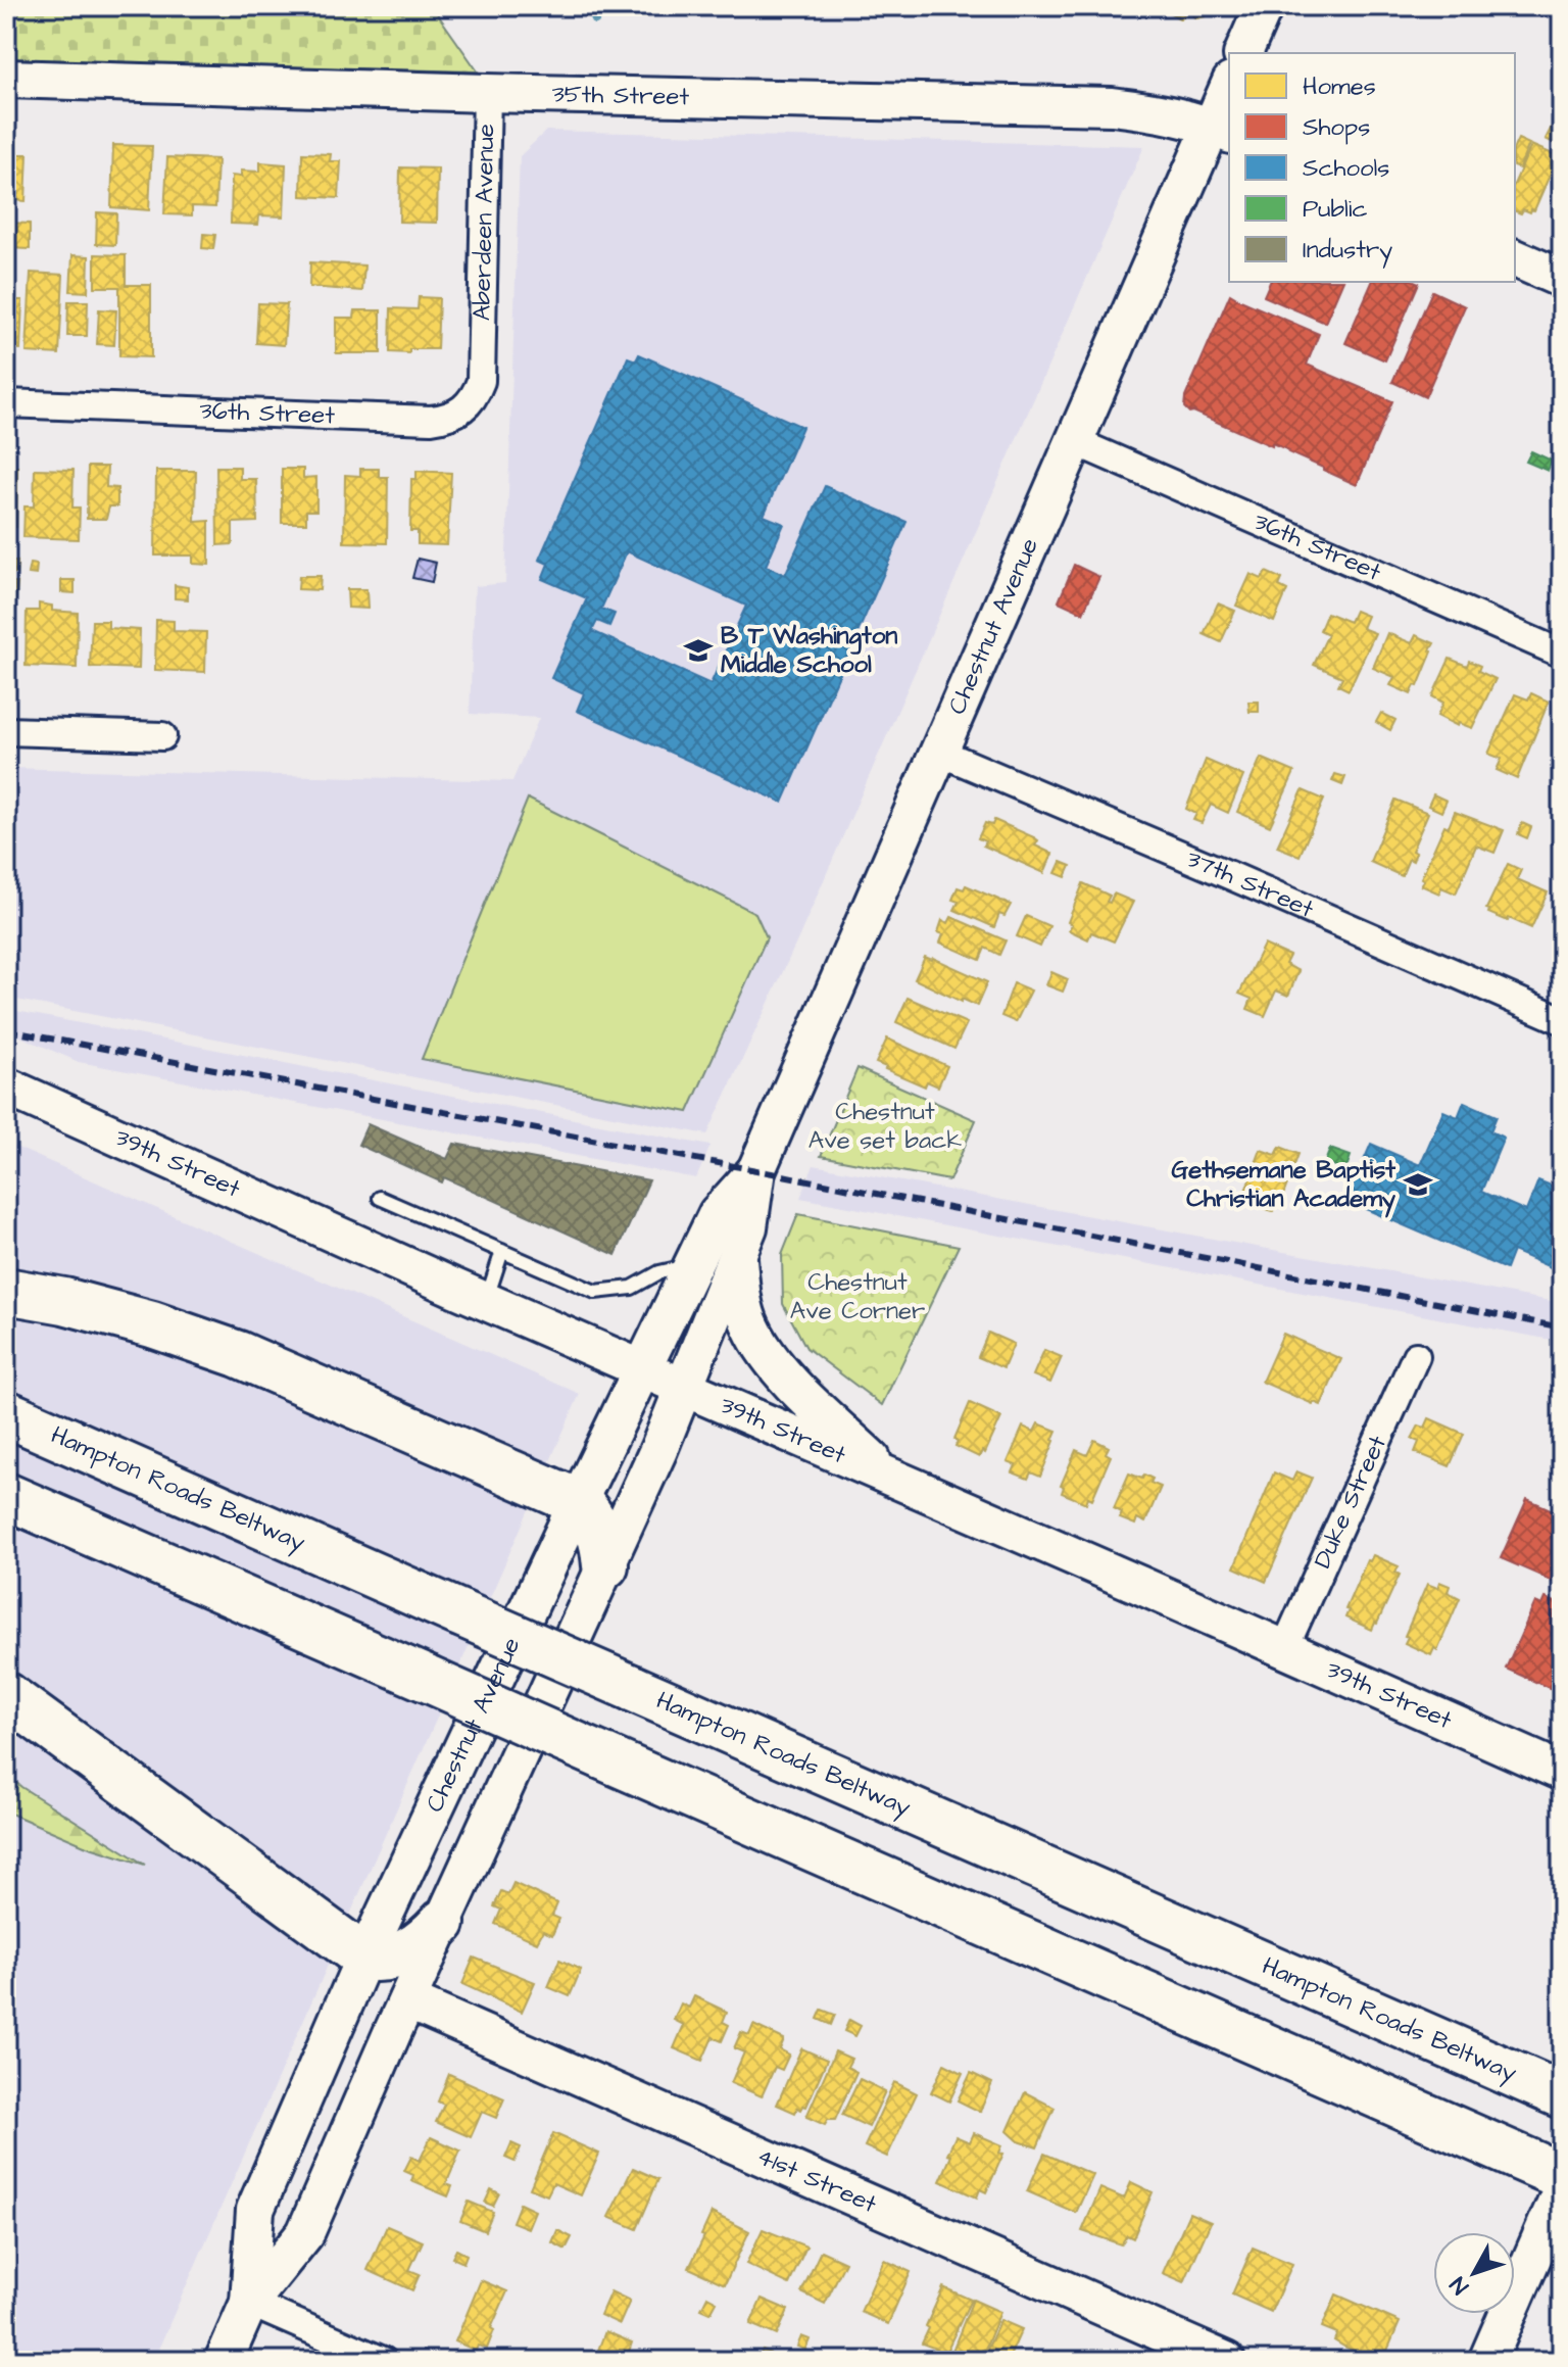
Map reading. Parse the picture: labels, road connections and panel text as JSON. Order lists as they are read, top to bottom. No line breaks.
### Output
{"streets":{"highway":["Hampton Roads Beltway"],"main road":["35th Street","Chestnut Avenue","39th Street","41st Street"],"street":["Aberdeen Avenue","36th Street","37th Street","Duke Street"]},"crossings":[["35th Street","Aberdeen Avenue"],["35th Street","Chestnut Avenue"],["Aberdeen Avenue","36th Street"],["36th Street","Chestnut Avenue"],["Chestnut Avenue","37th Street"],["Chestnut Avenue","39th Street"],["Chestnut Avenue","41st Street"],["39th Street","Duke Street"]],"parks":["Chestnut Ave set back","Chestnut Ave Corner"],"places":{"school or university":["B T Washington Middle School","Gethsemane Baptist Christian Academy"]},"legend":["Homes","Shops","Schools","Public","Industry"],"north":"bottom left"}
